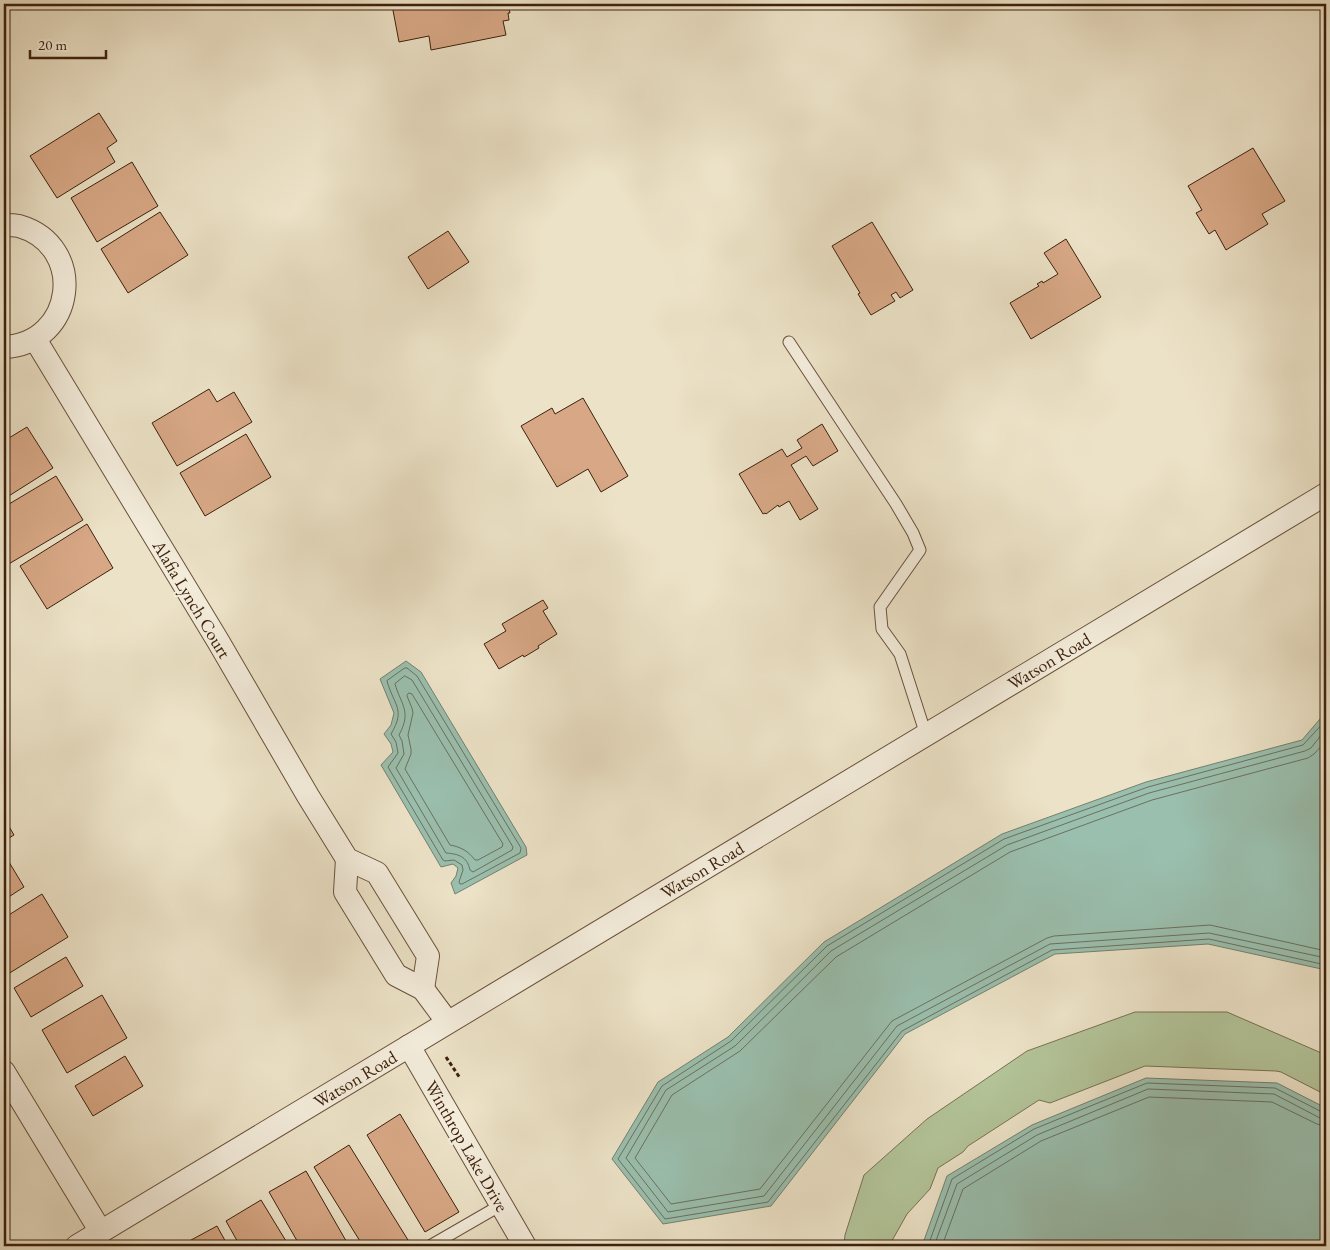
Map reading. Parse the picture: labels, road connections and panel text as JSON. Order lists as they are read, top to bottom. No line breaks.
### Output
{"streets":{"street":["Alafia Lynch Court","Watson Road","Winthrop Lake Drive"]},"crossings":[["Watson Road","Winthrop Lake Drive"]],"scale_bar":"20 m"}
